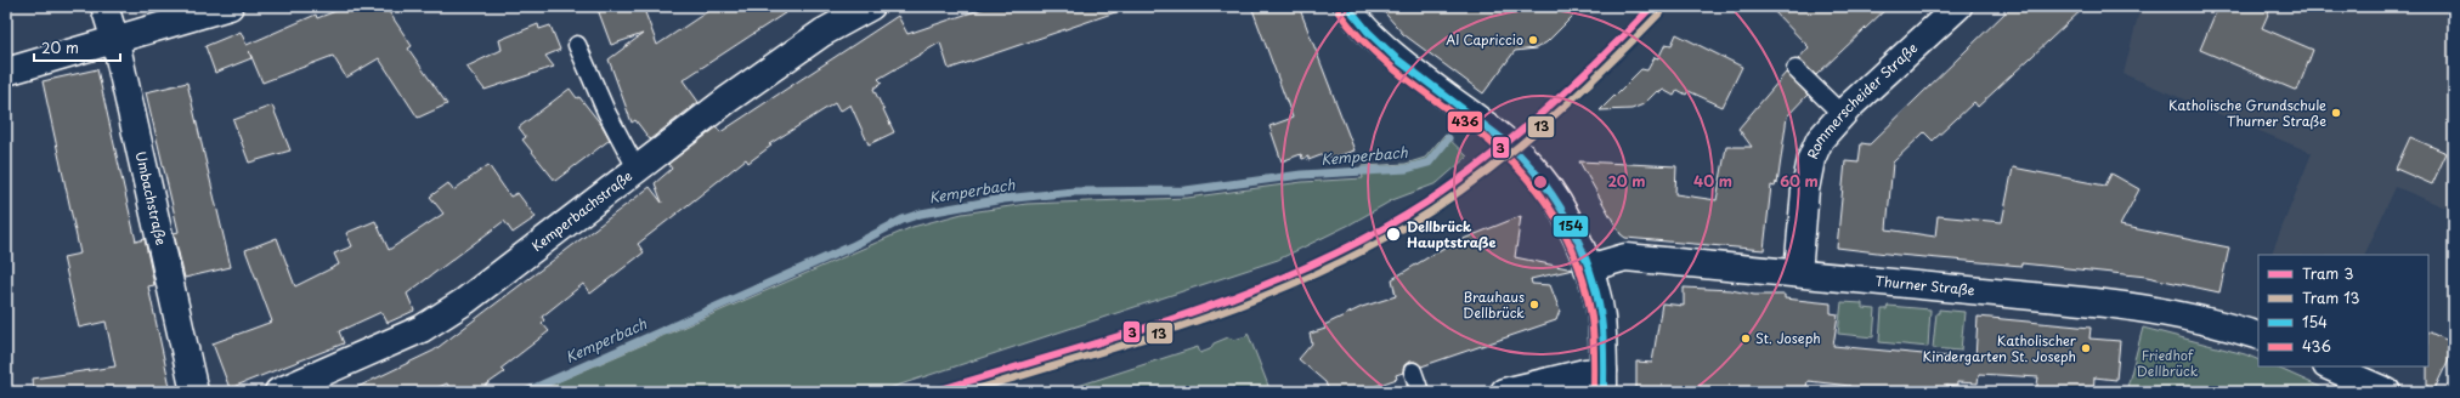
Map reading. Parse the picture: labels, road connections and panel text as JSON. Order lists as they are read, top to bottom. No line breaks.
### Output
{"streets":{"street":["Rommerscheider Straße","Umbachstraße","Kemperbachstraße","Thurner Straße"]},"crossings":[["Rommerscheider Straße","Thurner Straße"]],"water":["Kemperbach"],"parks":["Friedhof Dellbrück"],"places":["Al Capriccio","Katholische Grundschule Thurner Straße","Dellbrück Hauptstraße","Brauhaus Dellbrück","St. Joseph","Katholischer Kindergarten St. Joseph"],"lines":["tram line 3","transit line 154","transit line 436","tram line 13"],"legend":["Tram 3","Tram 13","154","436"],"scale_bar":"20 m","rings":["20 m","40 m","60 m"]}
